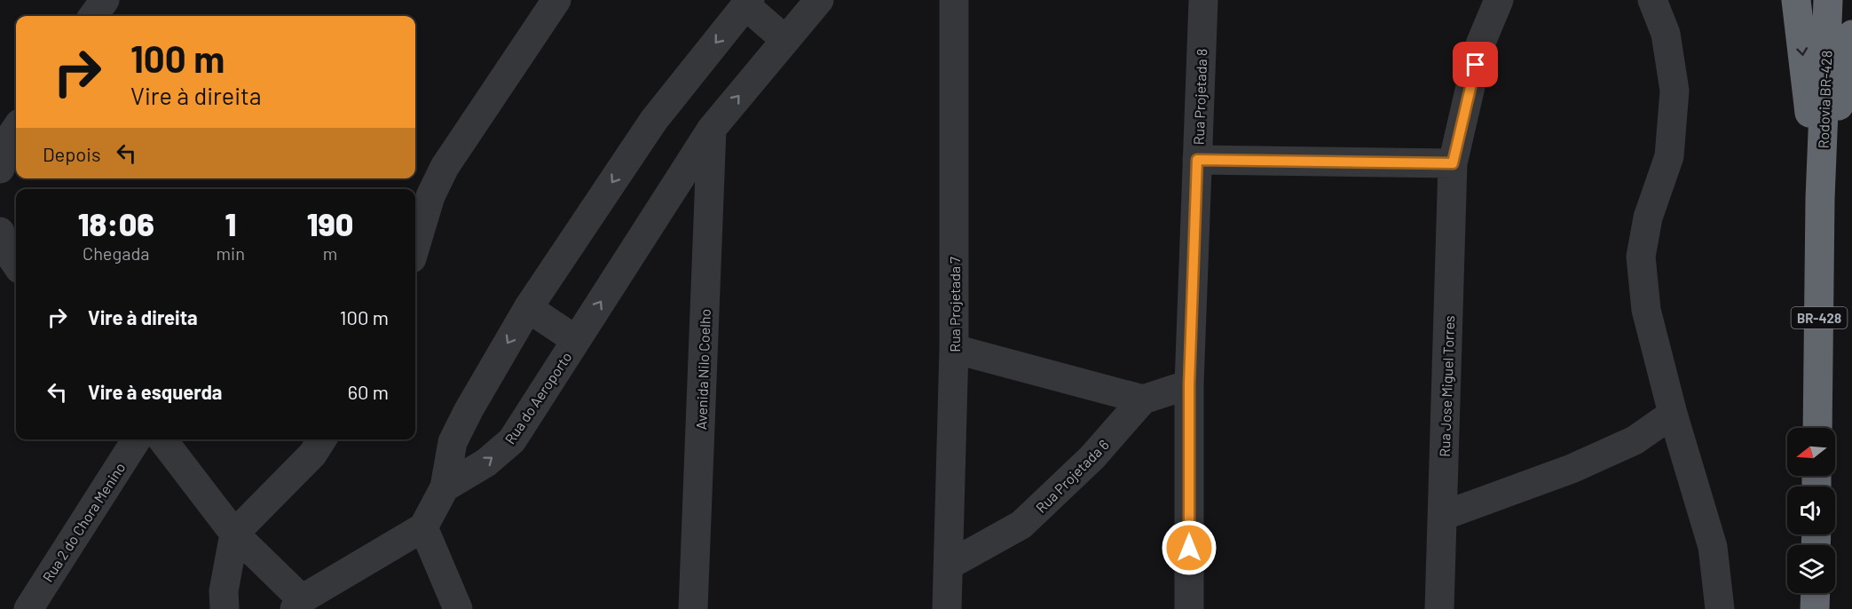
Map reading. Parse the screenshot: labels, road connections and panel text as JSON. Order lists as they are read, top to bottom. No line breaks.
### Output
{"streets":{"highway":["Rodovia BR-428","BR-428"],"street":["Rua Projetada 8","Rua Projetada 7","Avenida Nilo Coelho","Rua Jose Miguel Torres","Rua do Aeroporto","Rua Projetada 6","Rua 2 do Chora Menino"]},"crossings":[["Rodovia BR-428","BR-428"],["Rua Projetada 7","Rua Projetada 6"],["Avenida Nilo Coelho","Rua do Aeroporto"]],"north":"left","page":{"turn":["100 m","Vire à direita"],"then":"Depois","eta":["18:06","Chegada","1","min","190","m"],"list":[{"name":"Vire à direita","value":"100 m"},{"name":"Vire à esquerda","value":"60 m"}]}}
